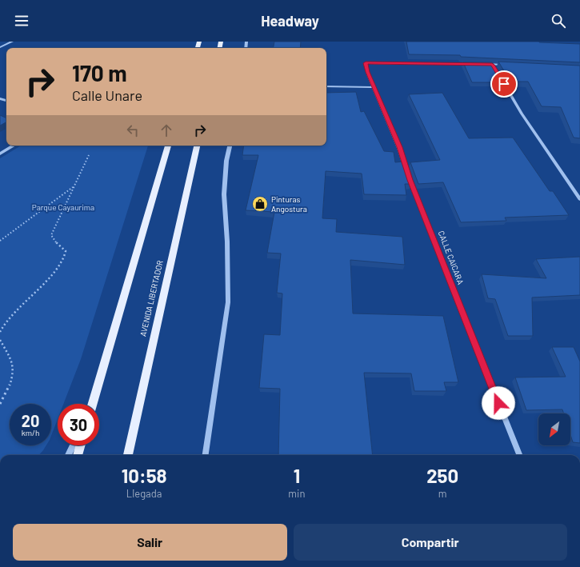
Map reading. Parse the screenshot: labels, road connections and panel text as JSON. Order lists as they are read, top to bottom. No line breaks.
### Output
{"streets":{"main road":["AVENIDA LIBERTADOR"],"street":["CALLE CAICARA"]},"parks":["Parque Cayaurima"],"places":{"shop":["Pinturas Angostura"]},"north":"bottom left","page":{"header":"Headway","turn":["170 m","Calle Unare"],"speed":"20 km/h","limit":"30","eta":["10:58","Llegada","1","min","250","m"],"buttons":["Salir","Compartir"]}}
